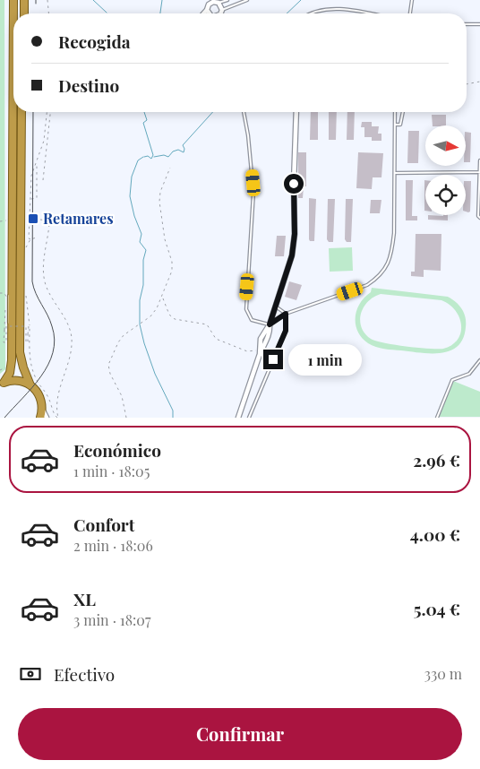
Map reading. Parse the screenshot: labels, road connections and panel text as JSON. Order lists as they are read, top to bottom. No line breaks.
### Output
{"places":{"transit":["Retamares"]},"north":"right","page":{"banner":["Recogida","Destino"],"bubble":"1 min","list":[{"name":"Económico","note":"1 min · 18:05","value":"2.96 €"},{"name":"Confort","note":"2 min · 18:06","value":"4.00 €"},{"name":"XL","note":"3 min · 18:07","value":"5.04 €"}],"pay":["Efectivo","330 m"],"buttons":"Confirmar"}}
